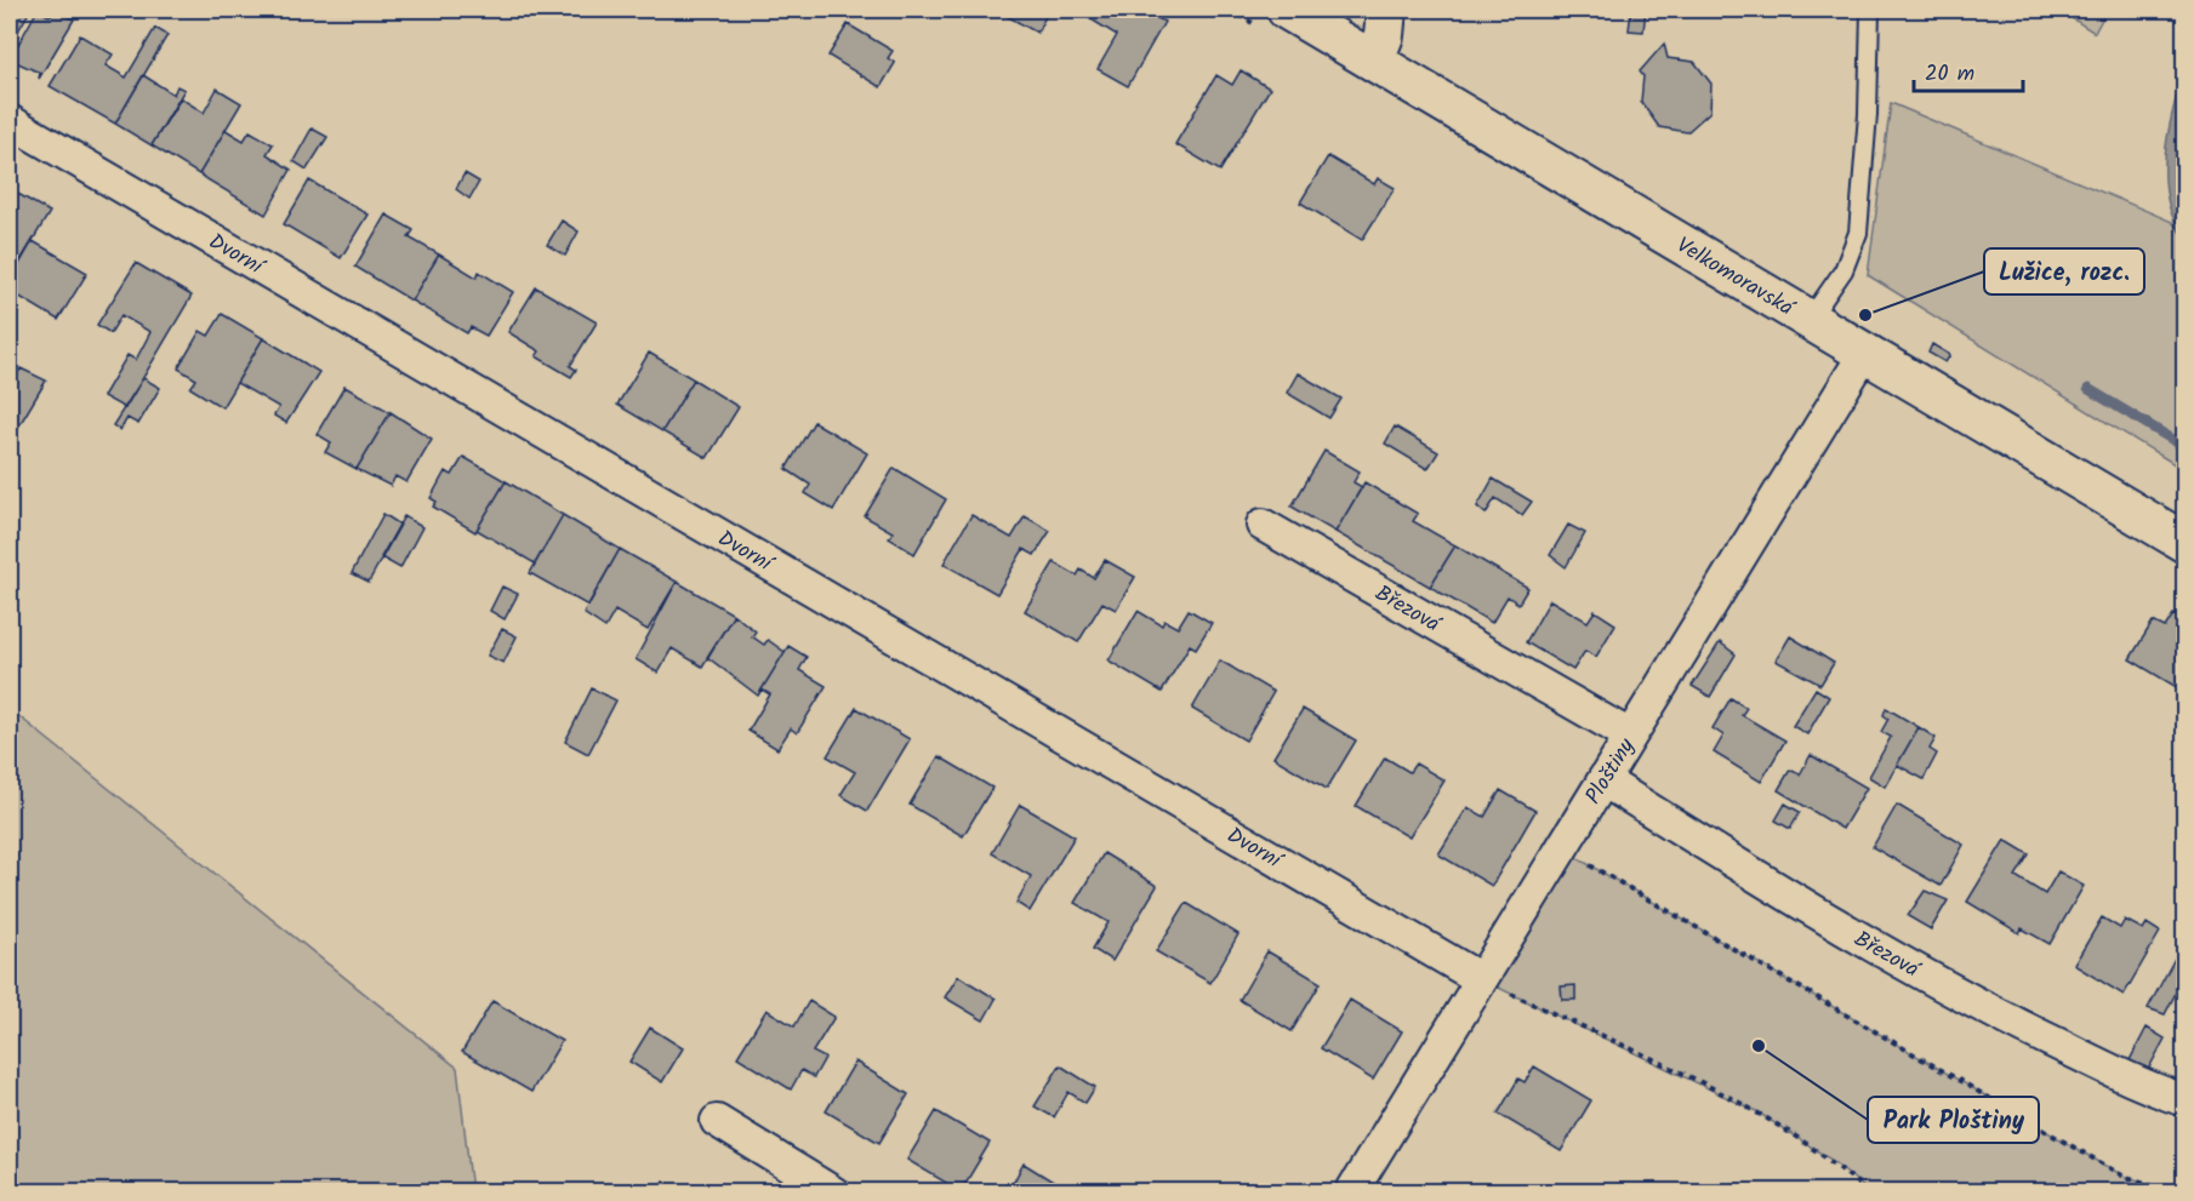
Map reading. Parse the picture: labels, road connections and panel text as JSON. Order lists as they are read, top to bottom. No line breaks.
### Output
{"streets":{"street":["Dvorní","Velkomoravská","Březová","Ploštiny"]},"crossings":[["Dvorní","Ploštiny"],["Velkomoravská","Ploštiny"],["Březová","Ploštiny"]],"places":["Lužice, rozc.","Park Ploštiny"],"scale_bar":"20 m"}
